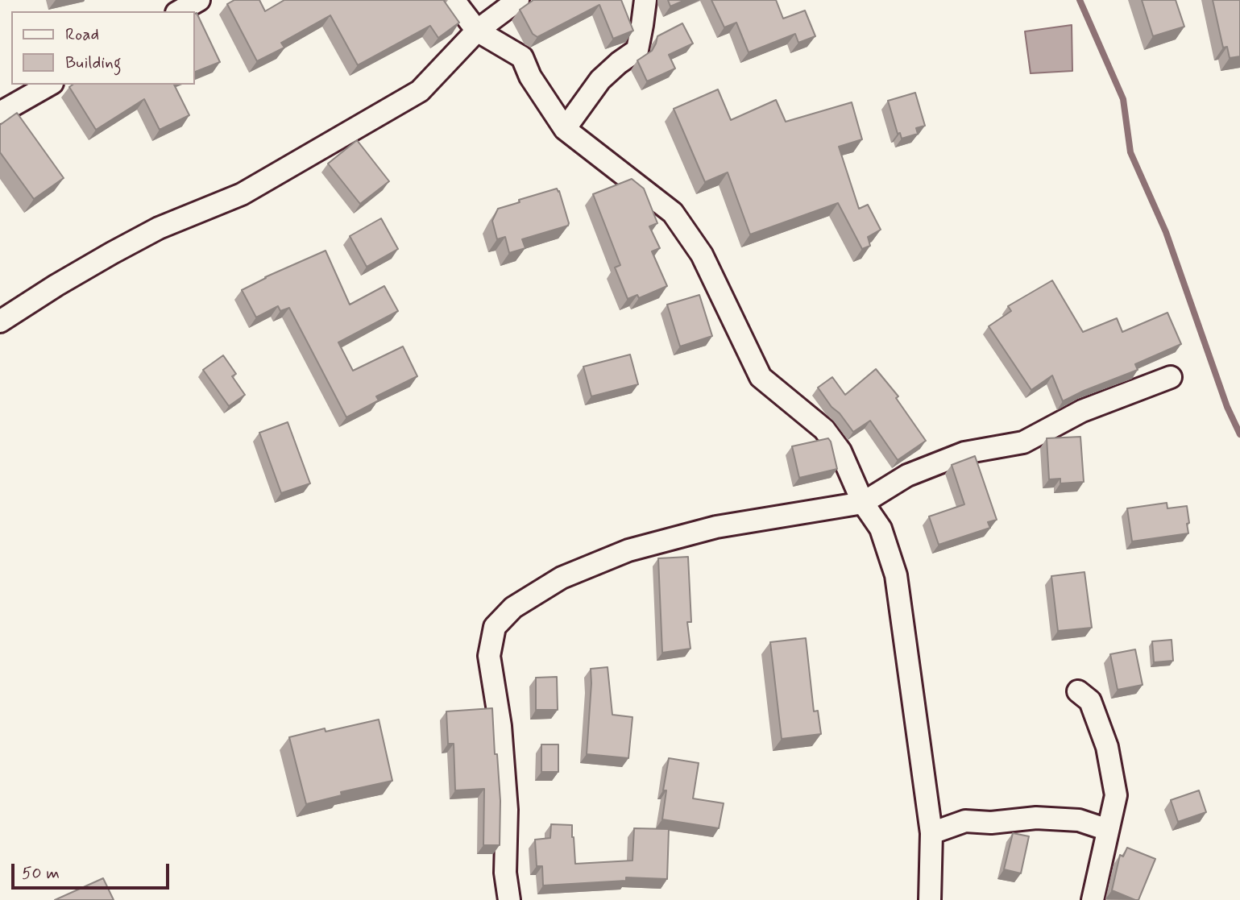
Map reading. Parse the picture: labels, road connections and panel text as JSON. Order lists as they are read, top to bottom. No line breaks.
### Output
{"legend":["Road","Building"],"scale_bar":"50 m"}
